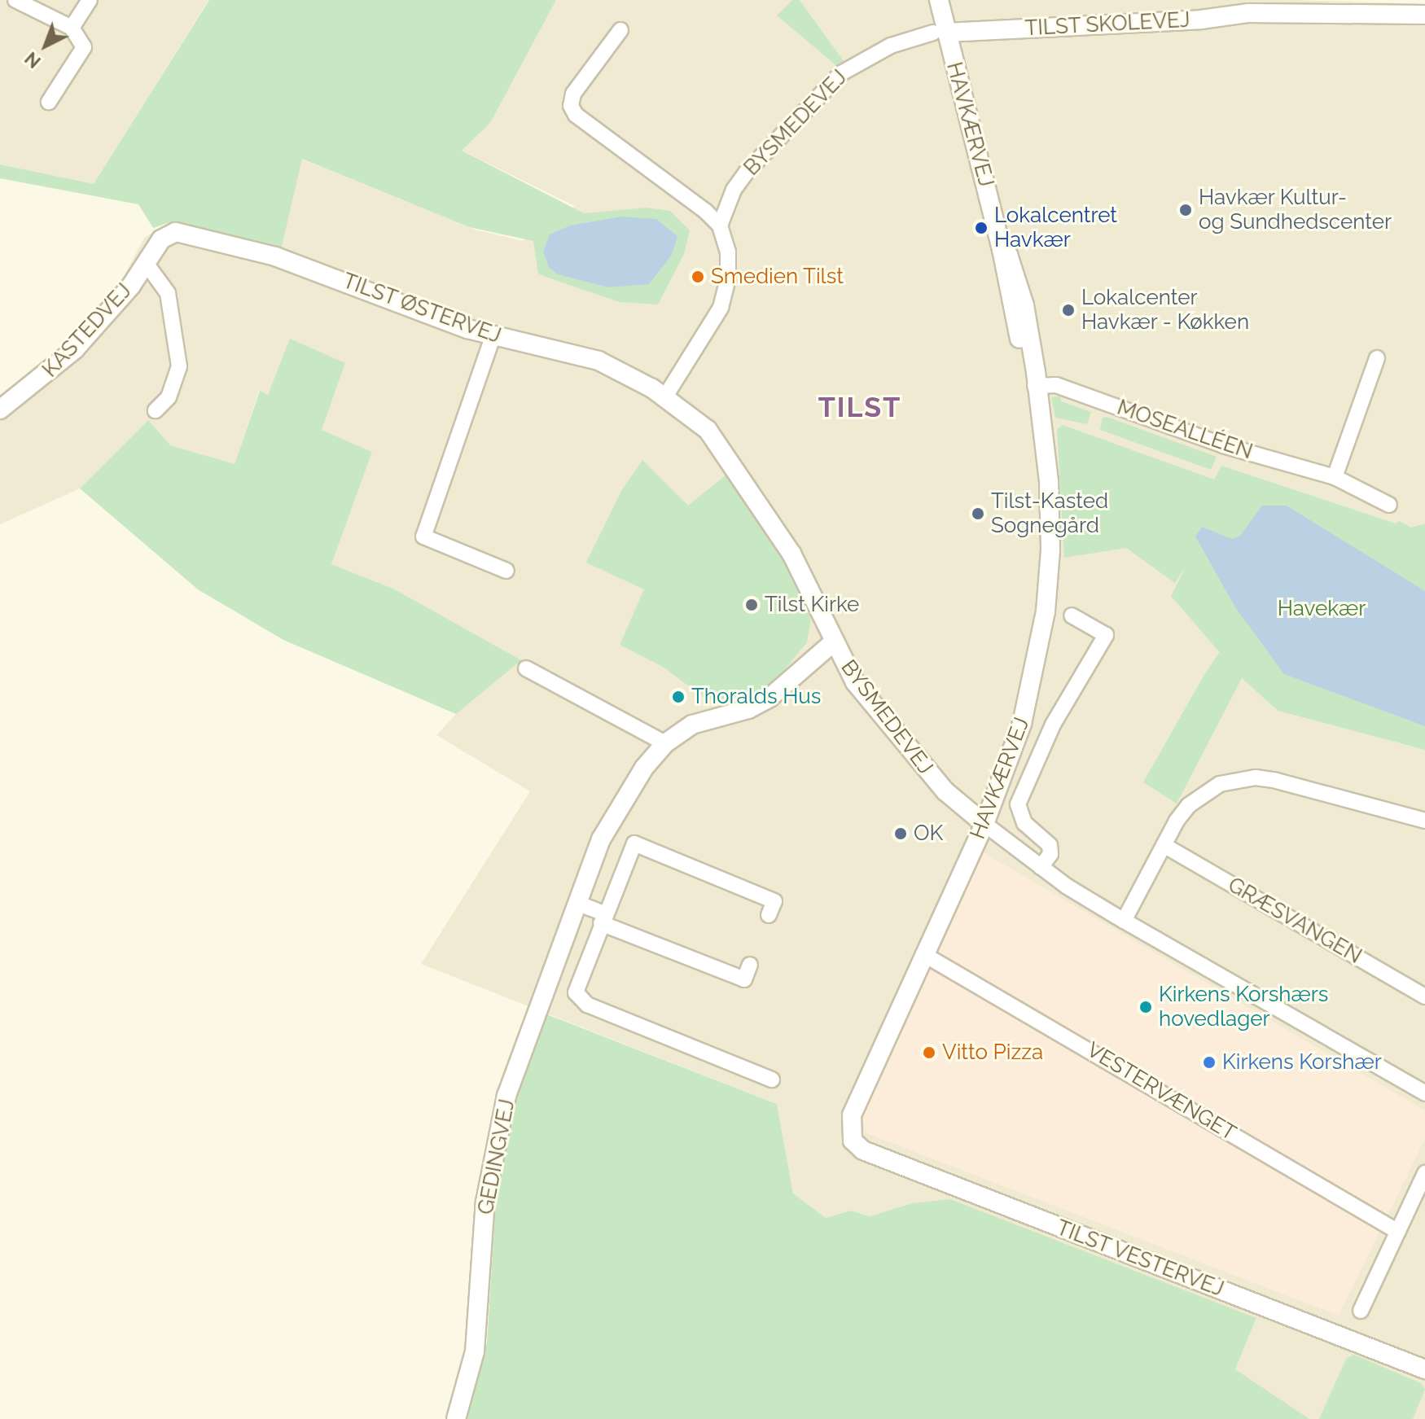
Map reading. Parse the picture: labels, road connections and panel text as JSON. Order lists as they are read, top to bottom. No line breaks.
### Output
{"streets":{"street":["TILST SKOLEVEJ","BYSMEDEVEJ","HAVKÆRVEJ","TILST ØSTERVEJ","KASTEDVEJ","MOSEALLÉEN","GRÆSVANGEN","VESTERVÆNGET","GEDINGVEJ","TILST VESTERVEJ"]},"crossings":[["TILST SKOLEVEJ","BYSMEDEVEJ"],["TILST SKOLEVEJ","HAVKÆRVEJ"],["BYSMEDEVEJ","HAVKÆRVEJ"],["BYSMEDEVEJ","TILST ØSTERVEJ"],["BYSMEDEVEJ","GEDINGVEJ"],["HAVKÆRVEJ","MOSEALLÉEN"],["HAVKÆRVEJ","VESTERVÆNGET"],["HAVKÆRVEJ","TILST VESTERVEJ"],["TILST ØSTERVEJ","KASTEDVEJ"]],"districts":["TILST"],"parks":["Havekær"],"places":["Havkær Kultur- og Sundhedscenter","Lokalcentret Havkær","Smedien Tilst","Lokalcenter Havkær - Køkken","Tilst-Kasted Sognegård","Tilst Kirke","Thoralds Hus","OK","Kirkens Korshærs hovedlager","Vitto Pizza","Kirkens Korshær"],"north":"bottom left"}
